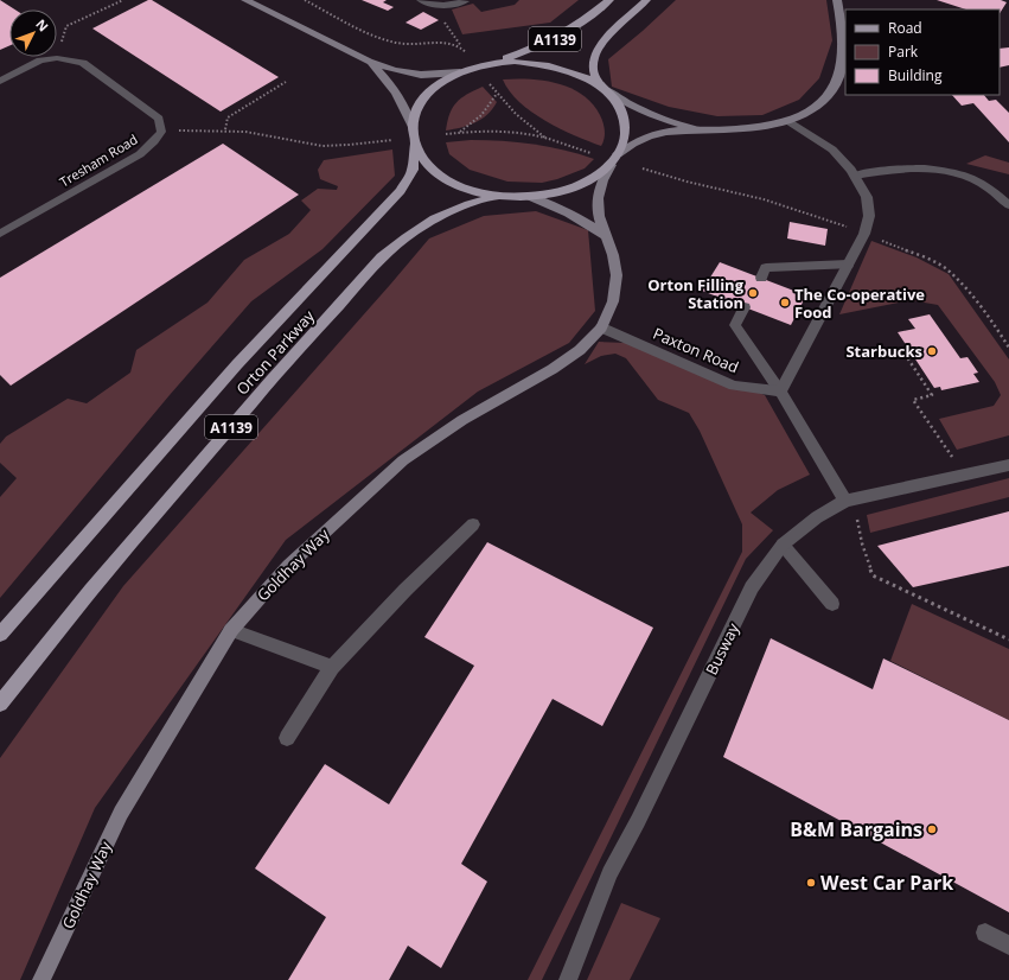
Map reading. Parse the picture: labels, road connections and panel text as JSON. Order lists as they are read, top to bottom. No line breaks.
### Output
{"streets":{"main road":["A1139","Orton Parkway"],"street":["Tresham Road","Paxton Road","Goldhay Way","Busway"]},"crossings":[["Paxton Road","Goldhay Way"]],"places":["Orton Filling Station","The Co-operative Food","Starbucks","B&M Bargains","West Car Park"],"legend":["Road","Park","Building"],"north":"top right"}
